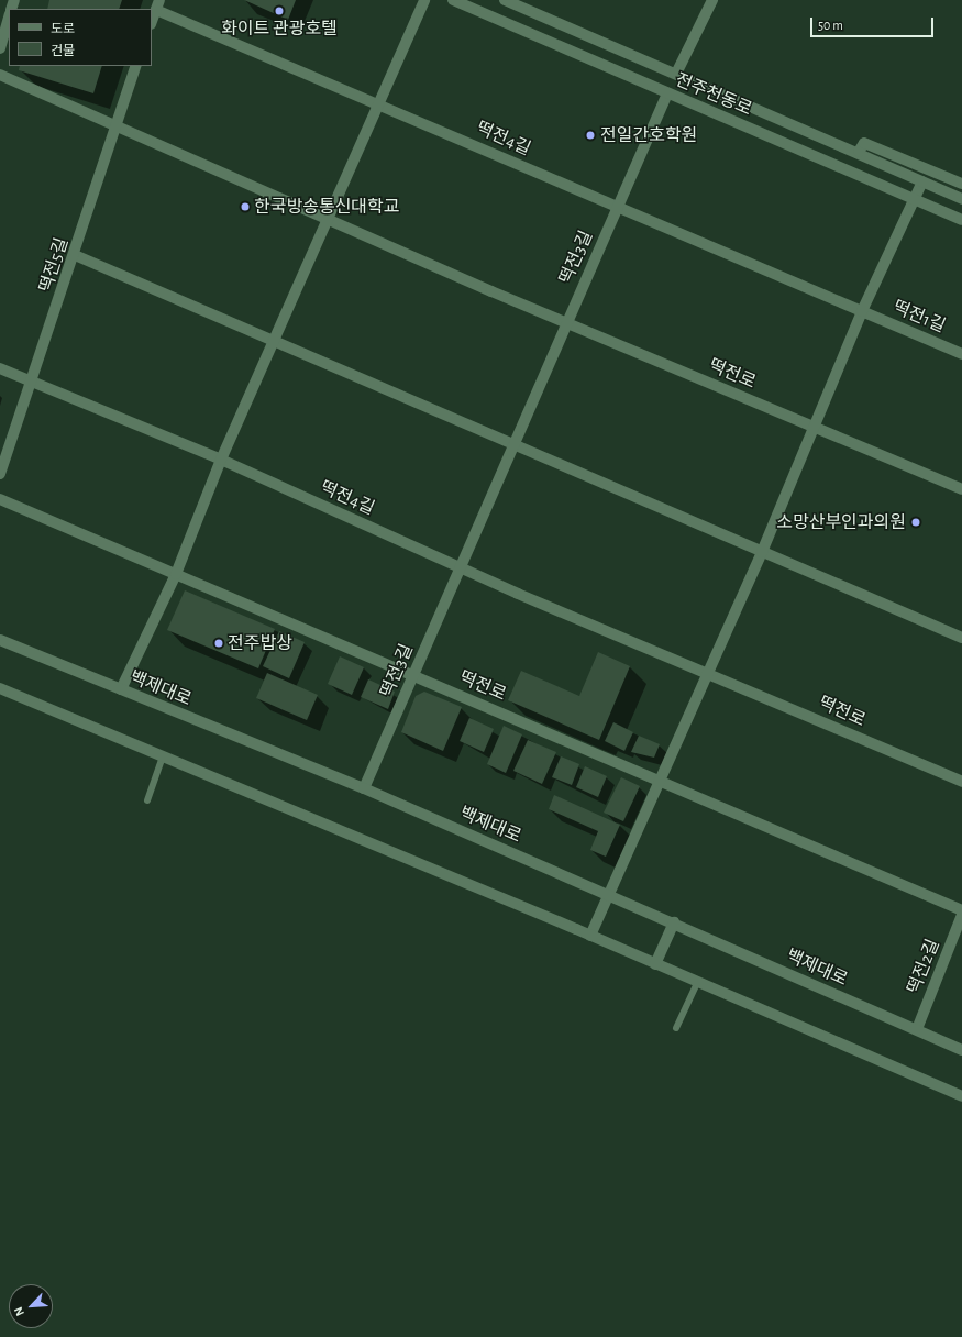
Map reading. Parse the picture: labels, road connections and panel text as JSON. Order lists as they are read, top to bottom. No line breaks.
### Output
{"streets":{"street":["전주천동로","떡전4길","떡전3길","떡전5길","떡전1길","떡전로","백제대로","떡전2길"]},"crossings":[["전주천동로","떡전3길"],["떡전4길","떡전3길"],["떡전4길","떡전5길"],["떡전4길","떡전로"],["떡전3길","떡전로"],["떡전3길","백제대로"],["백제대로","떡전2길"]],"places":["화이트 관광호텔","전일간호학원","한국방송통신대학교","소망산부인과의원","전주밥상"],"legend":["도로","건물"],"scale_bar":"50 m","north":"bottom left"}
